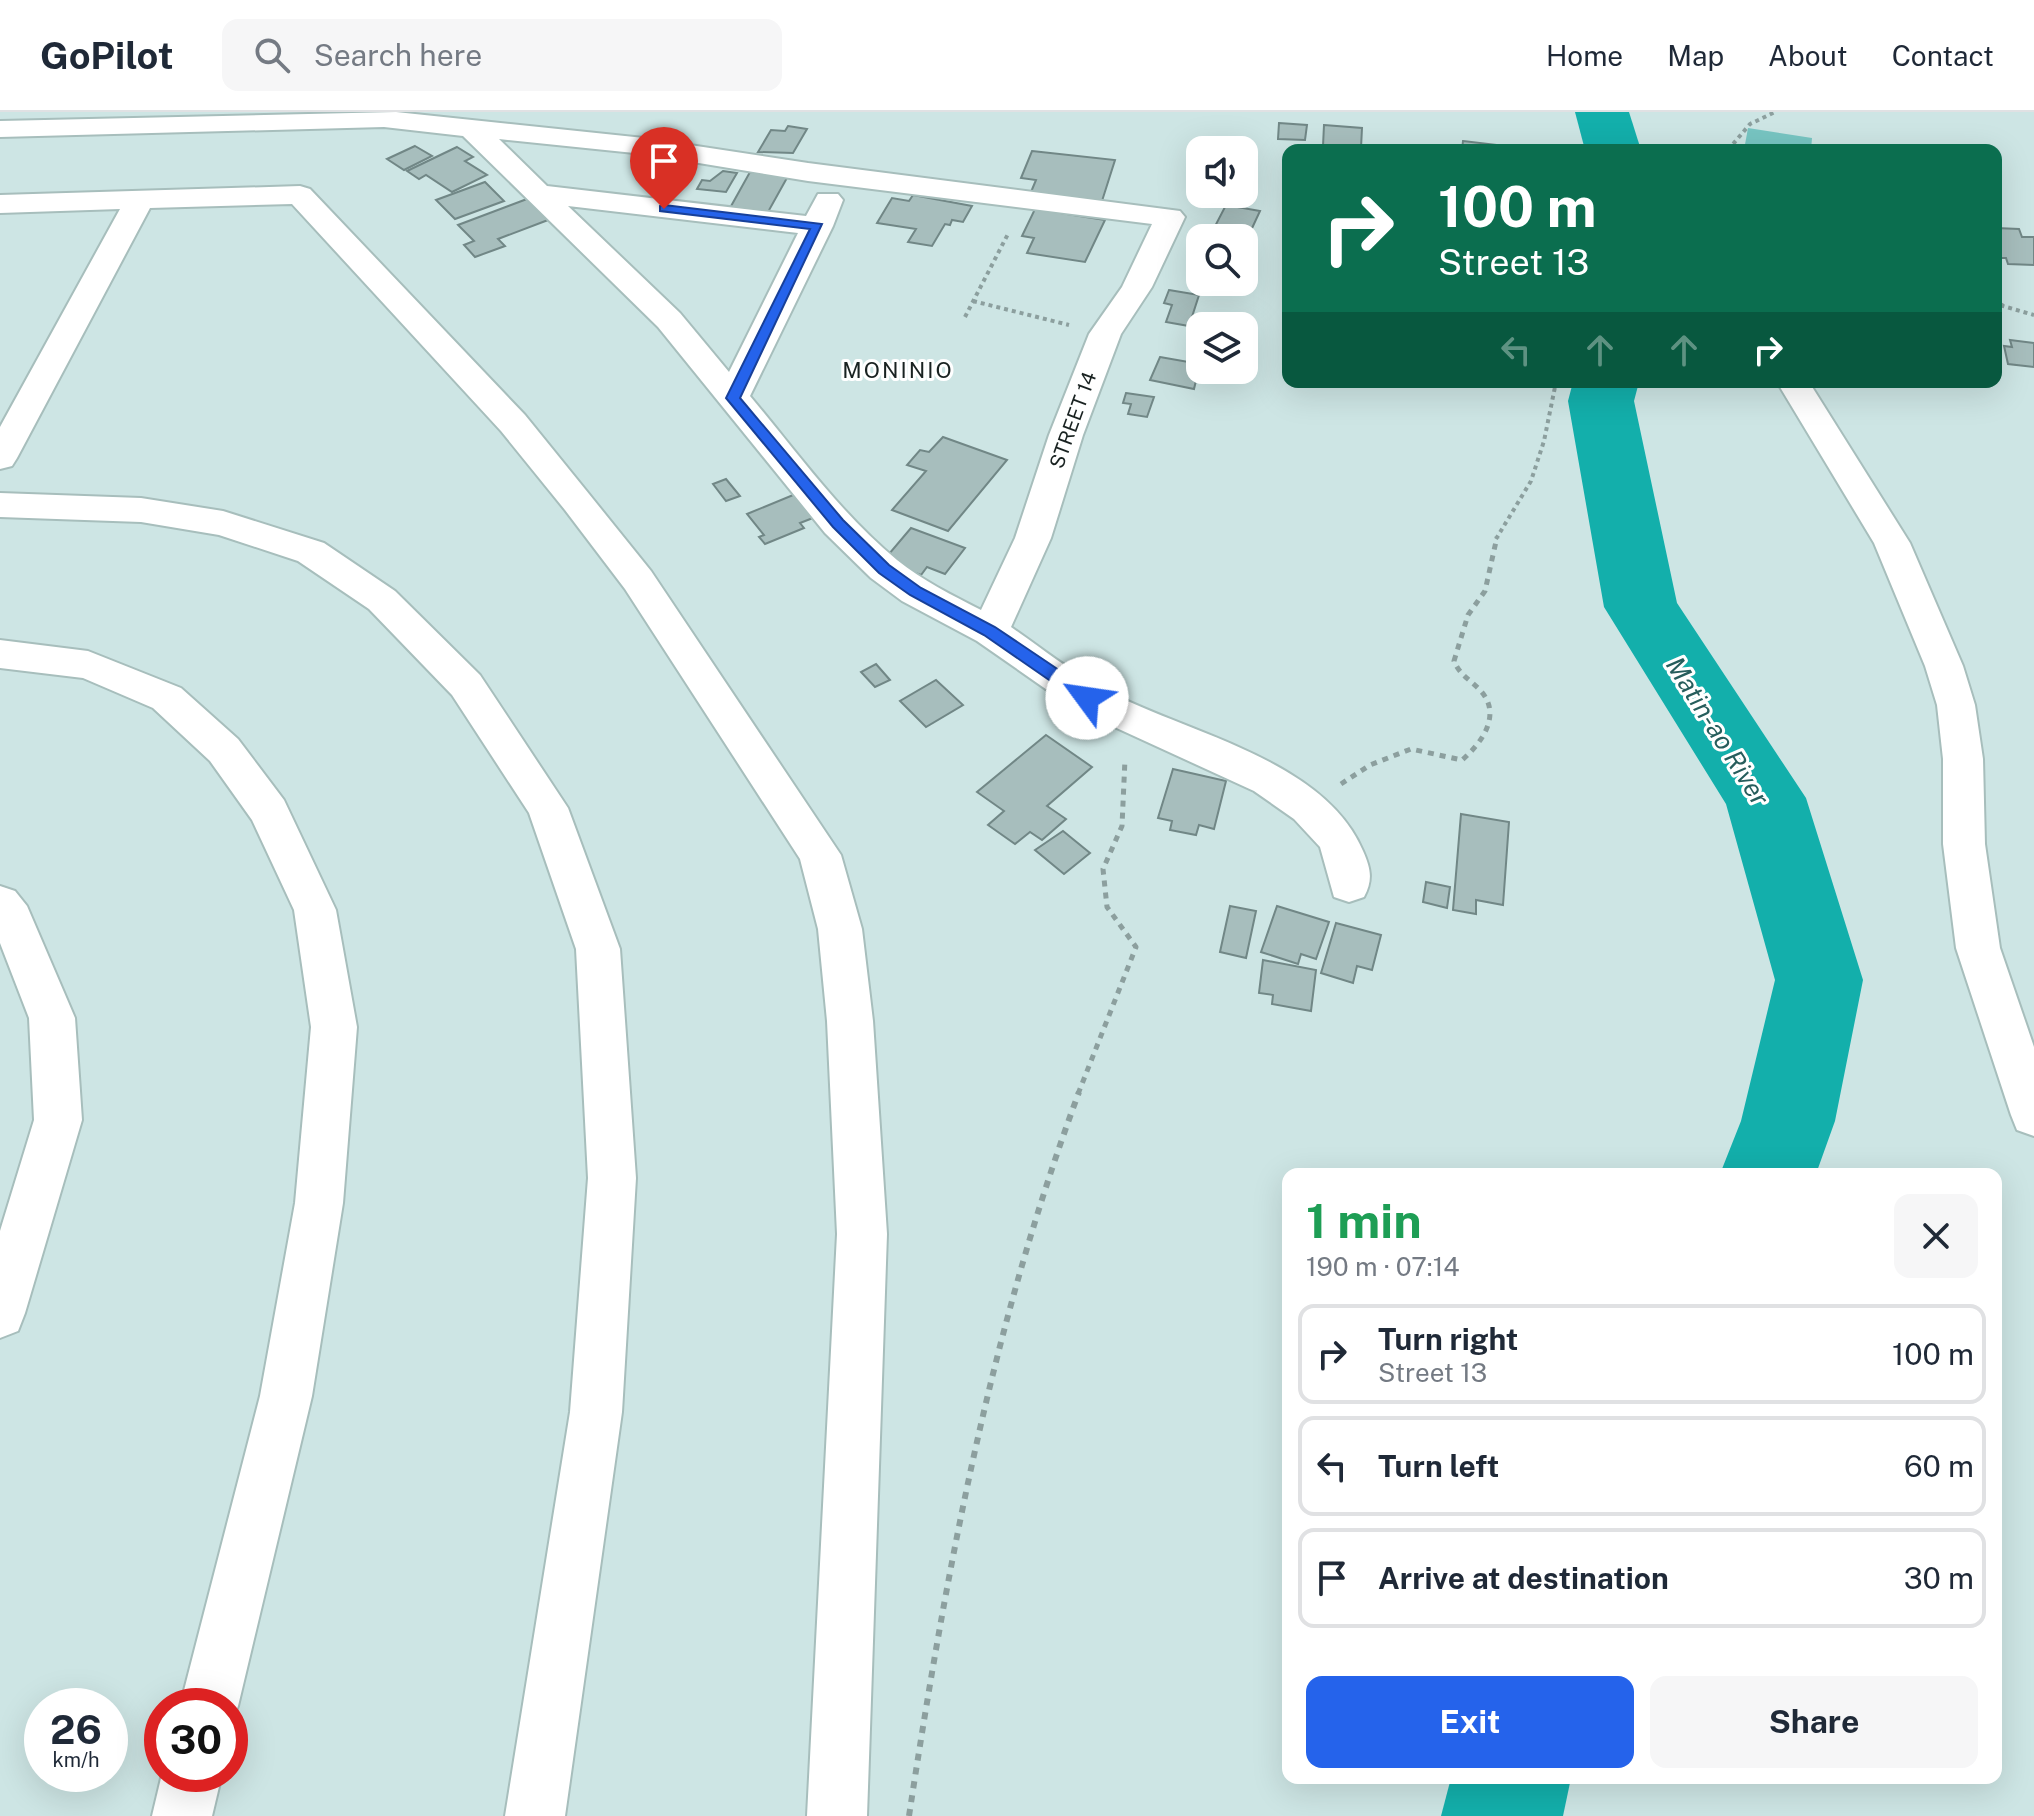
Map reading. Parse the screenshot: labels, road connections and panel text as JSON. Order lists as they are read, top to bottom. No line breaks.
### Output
{"streets":{"street":["STREET 14"]},"districts":["MONINIO"],"water":["Matin-ao River"],"page":{"header":"GoPilot","search":"Search here","nav":["Home","Map","About","Contact"],"turn":["100 m","Street 13"],"heading":["1 min","190 m · 07:14"],"list":[{"name":"Turn right","note":"Street 13","value":"100 m"},{"name":"Turn left","value":"60 m"},{"name":"Arrive at destination","value":"30 m"}],"buttons":["Exit","Share"],"speed":"26 km/h","limit":"30"}}
